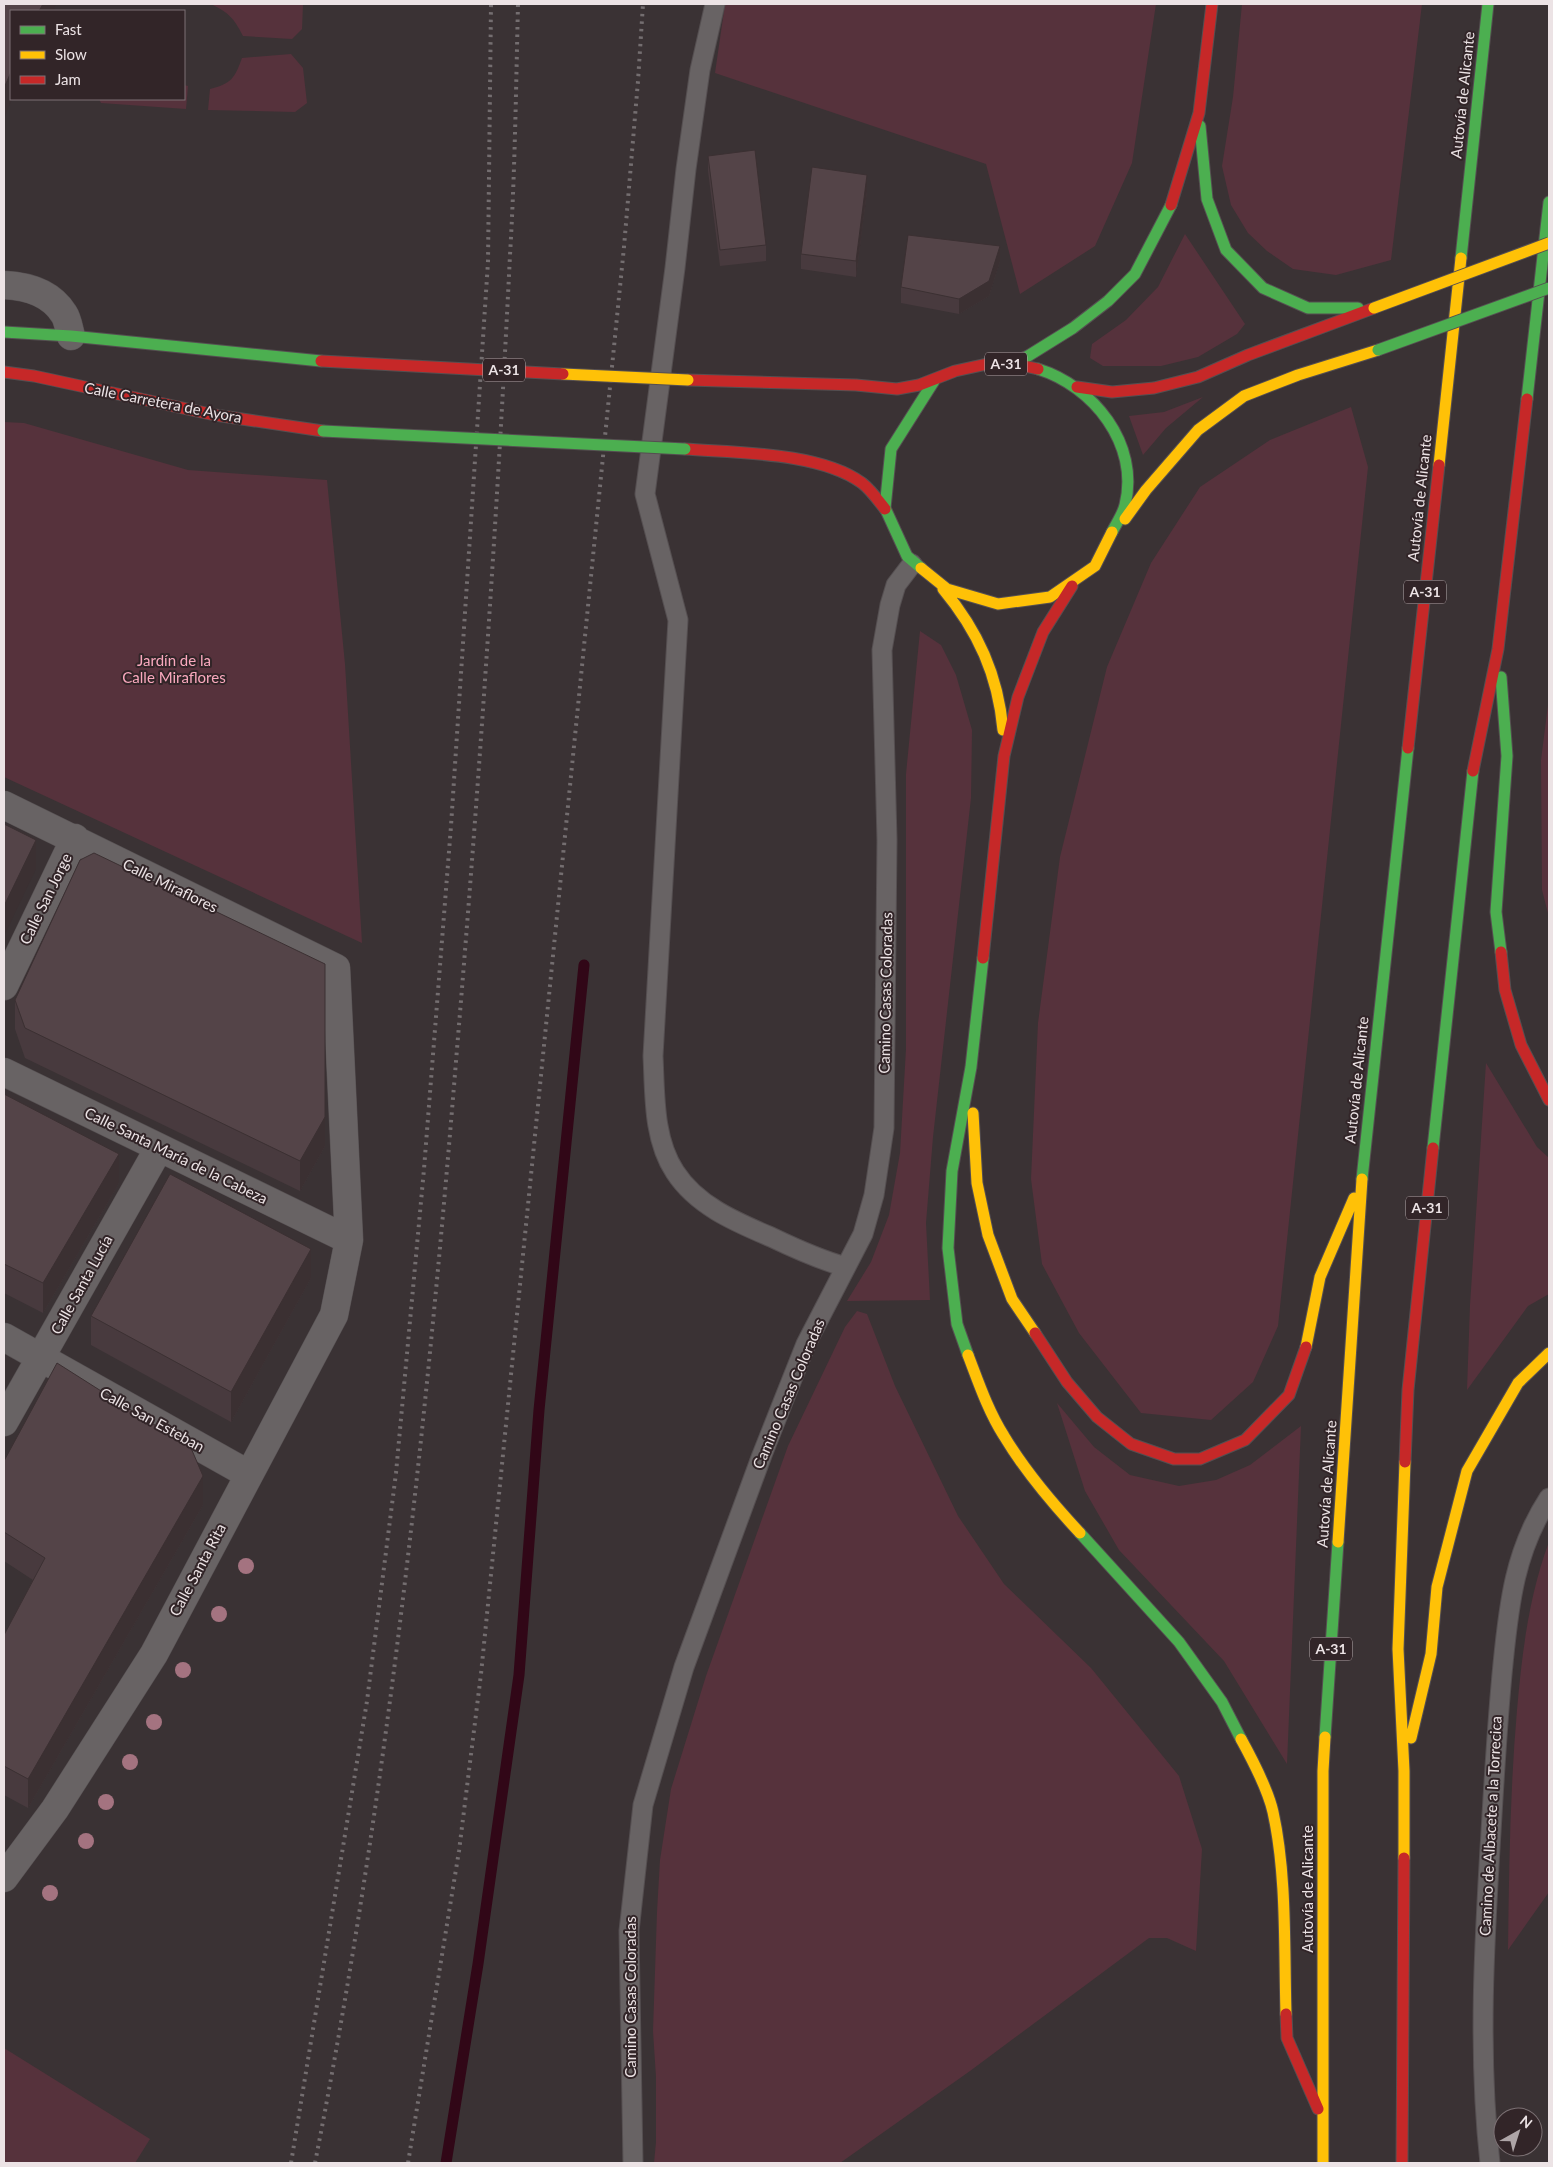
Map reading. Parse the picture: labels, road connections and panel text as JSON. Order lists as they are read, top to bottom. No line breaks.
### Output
{"streets":{"main road":["Autovía de Alicante","A-31","Calle Carretera de Ayora"],"street":["Calle Miraflores","Calle San Jorge","Calle Santa María de la Cabeza","Calle Santa Lucía","Calle San Esteban","Calle Santa Rita"],"lane":["Camino Casas Coloradas","Camino de Albacete a la Torrecica"]},"crossings":[["A-31","Calle Carretera de Ayora"],["A-31","Camino Casas Coloradas"],["Calle Miraflores","Calle San Jorge"],["Calle Miraflores","Calle Santa Rita"],["Calle Santa María de la Cabeza","Calle Santa Lucía"],["Calle Santa María de la Cabeza","Calle Santa Rita"],["Calle Santa Lucía","Calle San Esteban"],["Calle San Esteban","Calle Santa Rita"]],"parks":["Jardín de la Calle Miraflores"],"legend":["Fast","Slow","Jam"],"north":"top right"}
